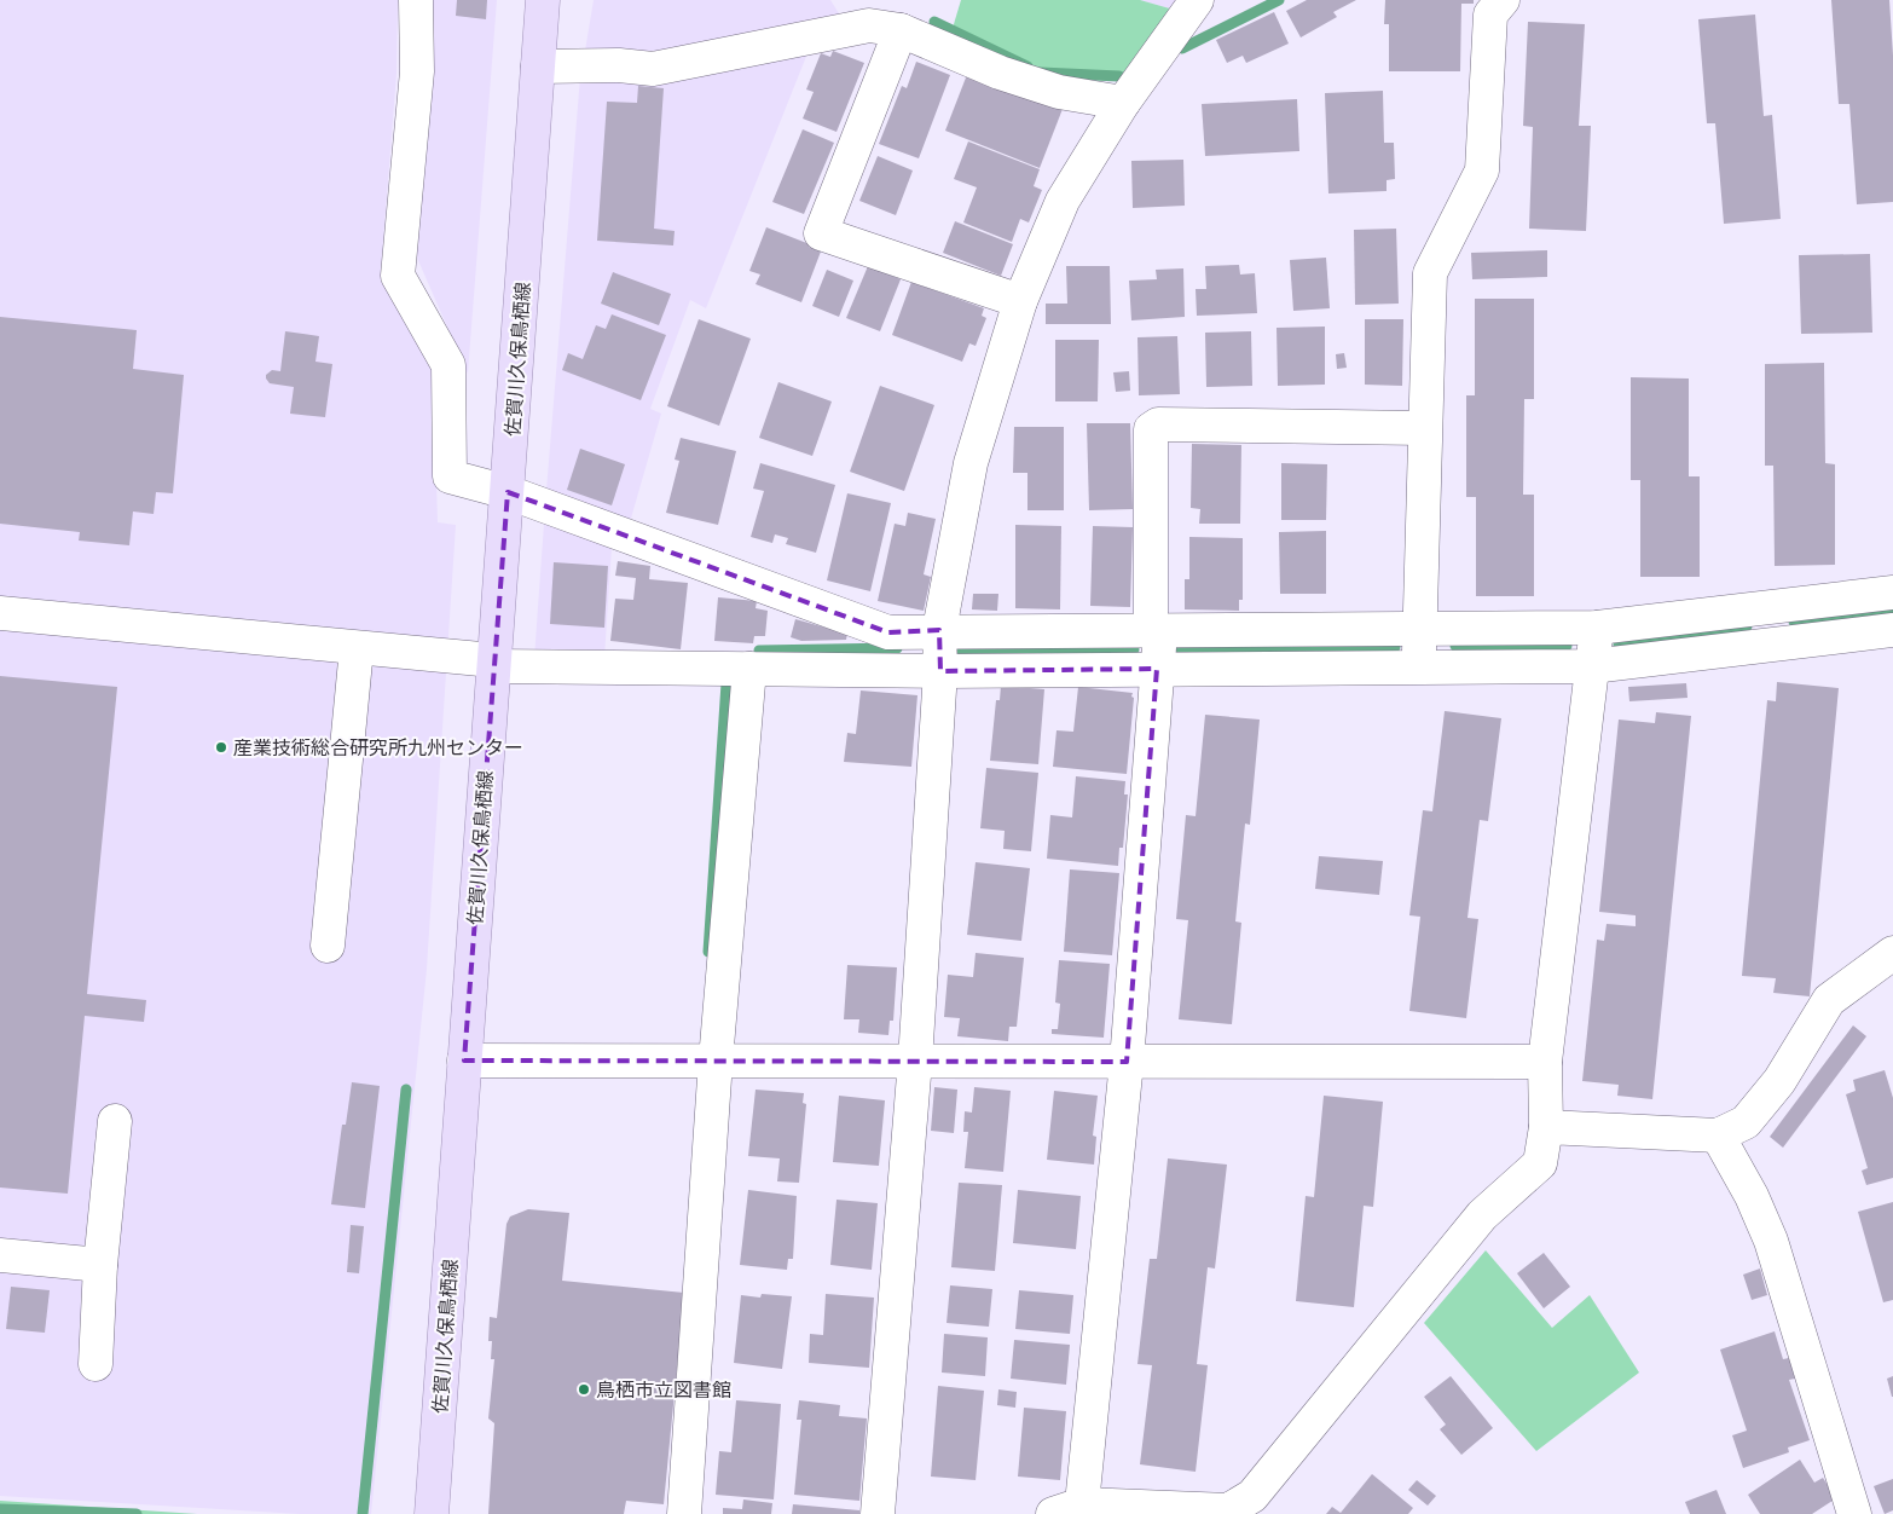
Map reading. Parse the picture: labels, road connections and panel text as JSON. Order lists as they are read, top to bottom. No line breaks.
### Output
{"streets":{"main road":["佐賀川久保鳥栖線"]},"places":["産業技術総合研究所九州センター","鳥栖市立図書館"]}
